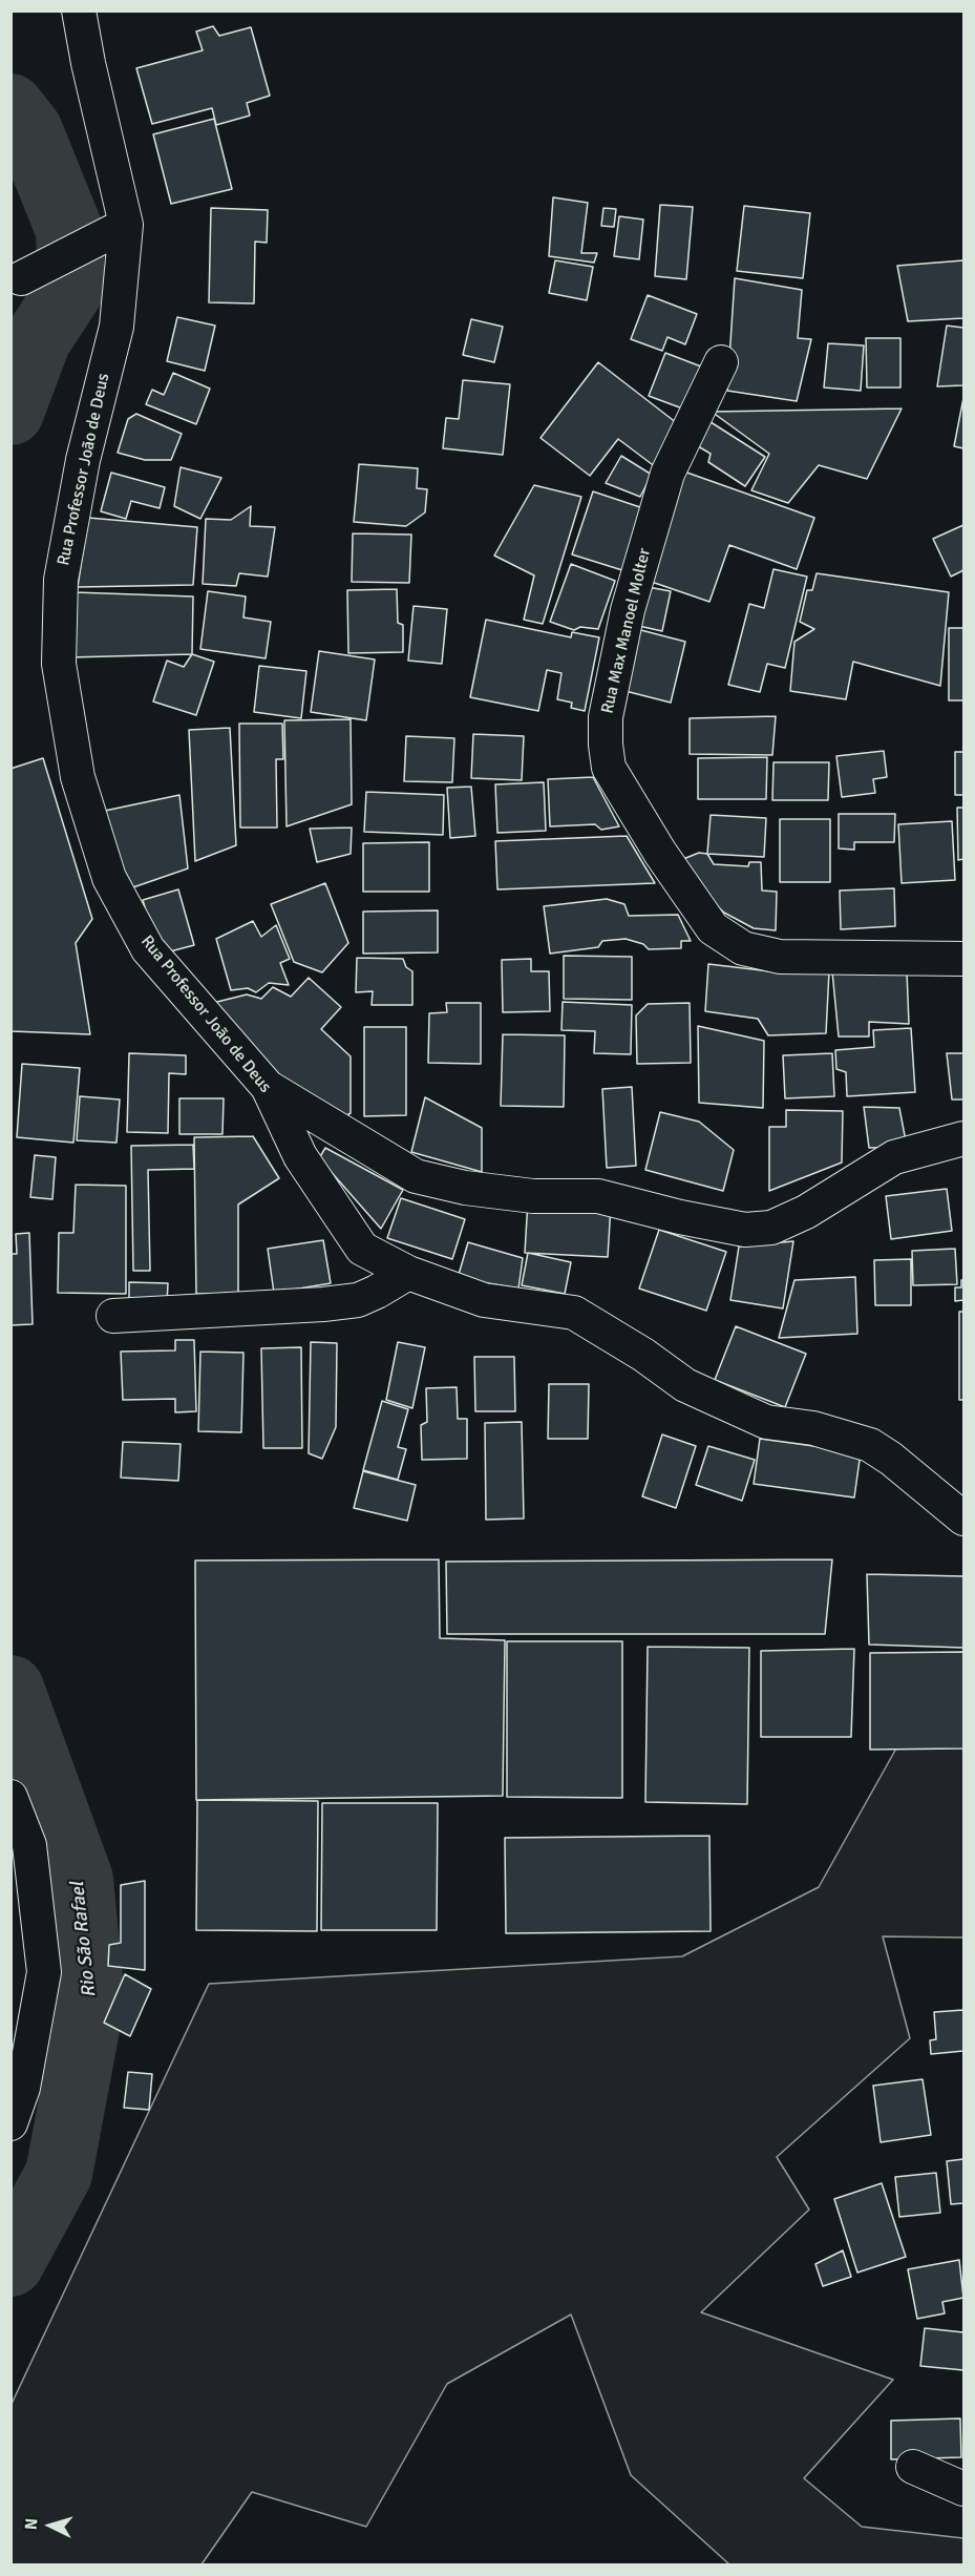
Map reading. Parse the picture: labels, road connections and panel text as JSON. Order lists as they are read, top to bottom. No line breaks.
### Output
{"streets":{"street":["Rua Professor João de Deus","Rua Max Manoel Molter"]},"water":["Rio São Rafael"],"north":"left"}
